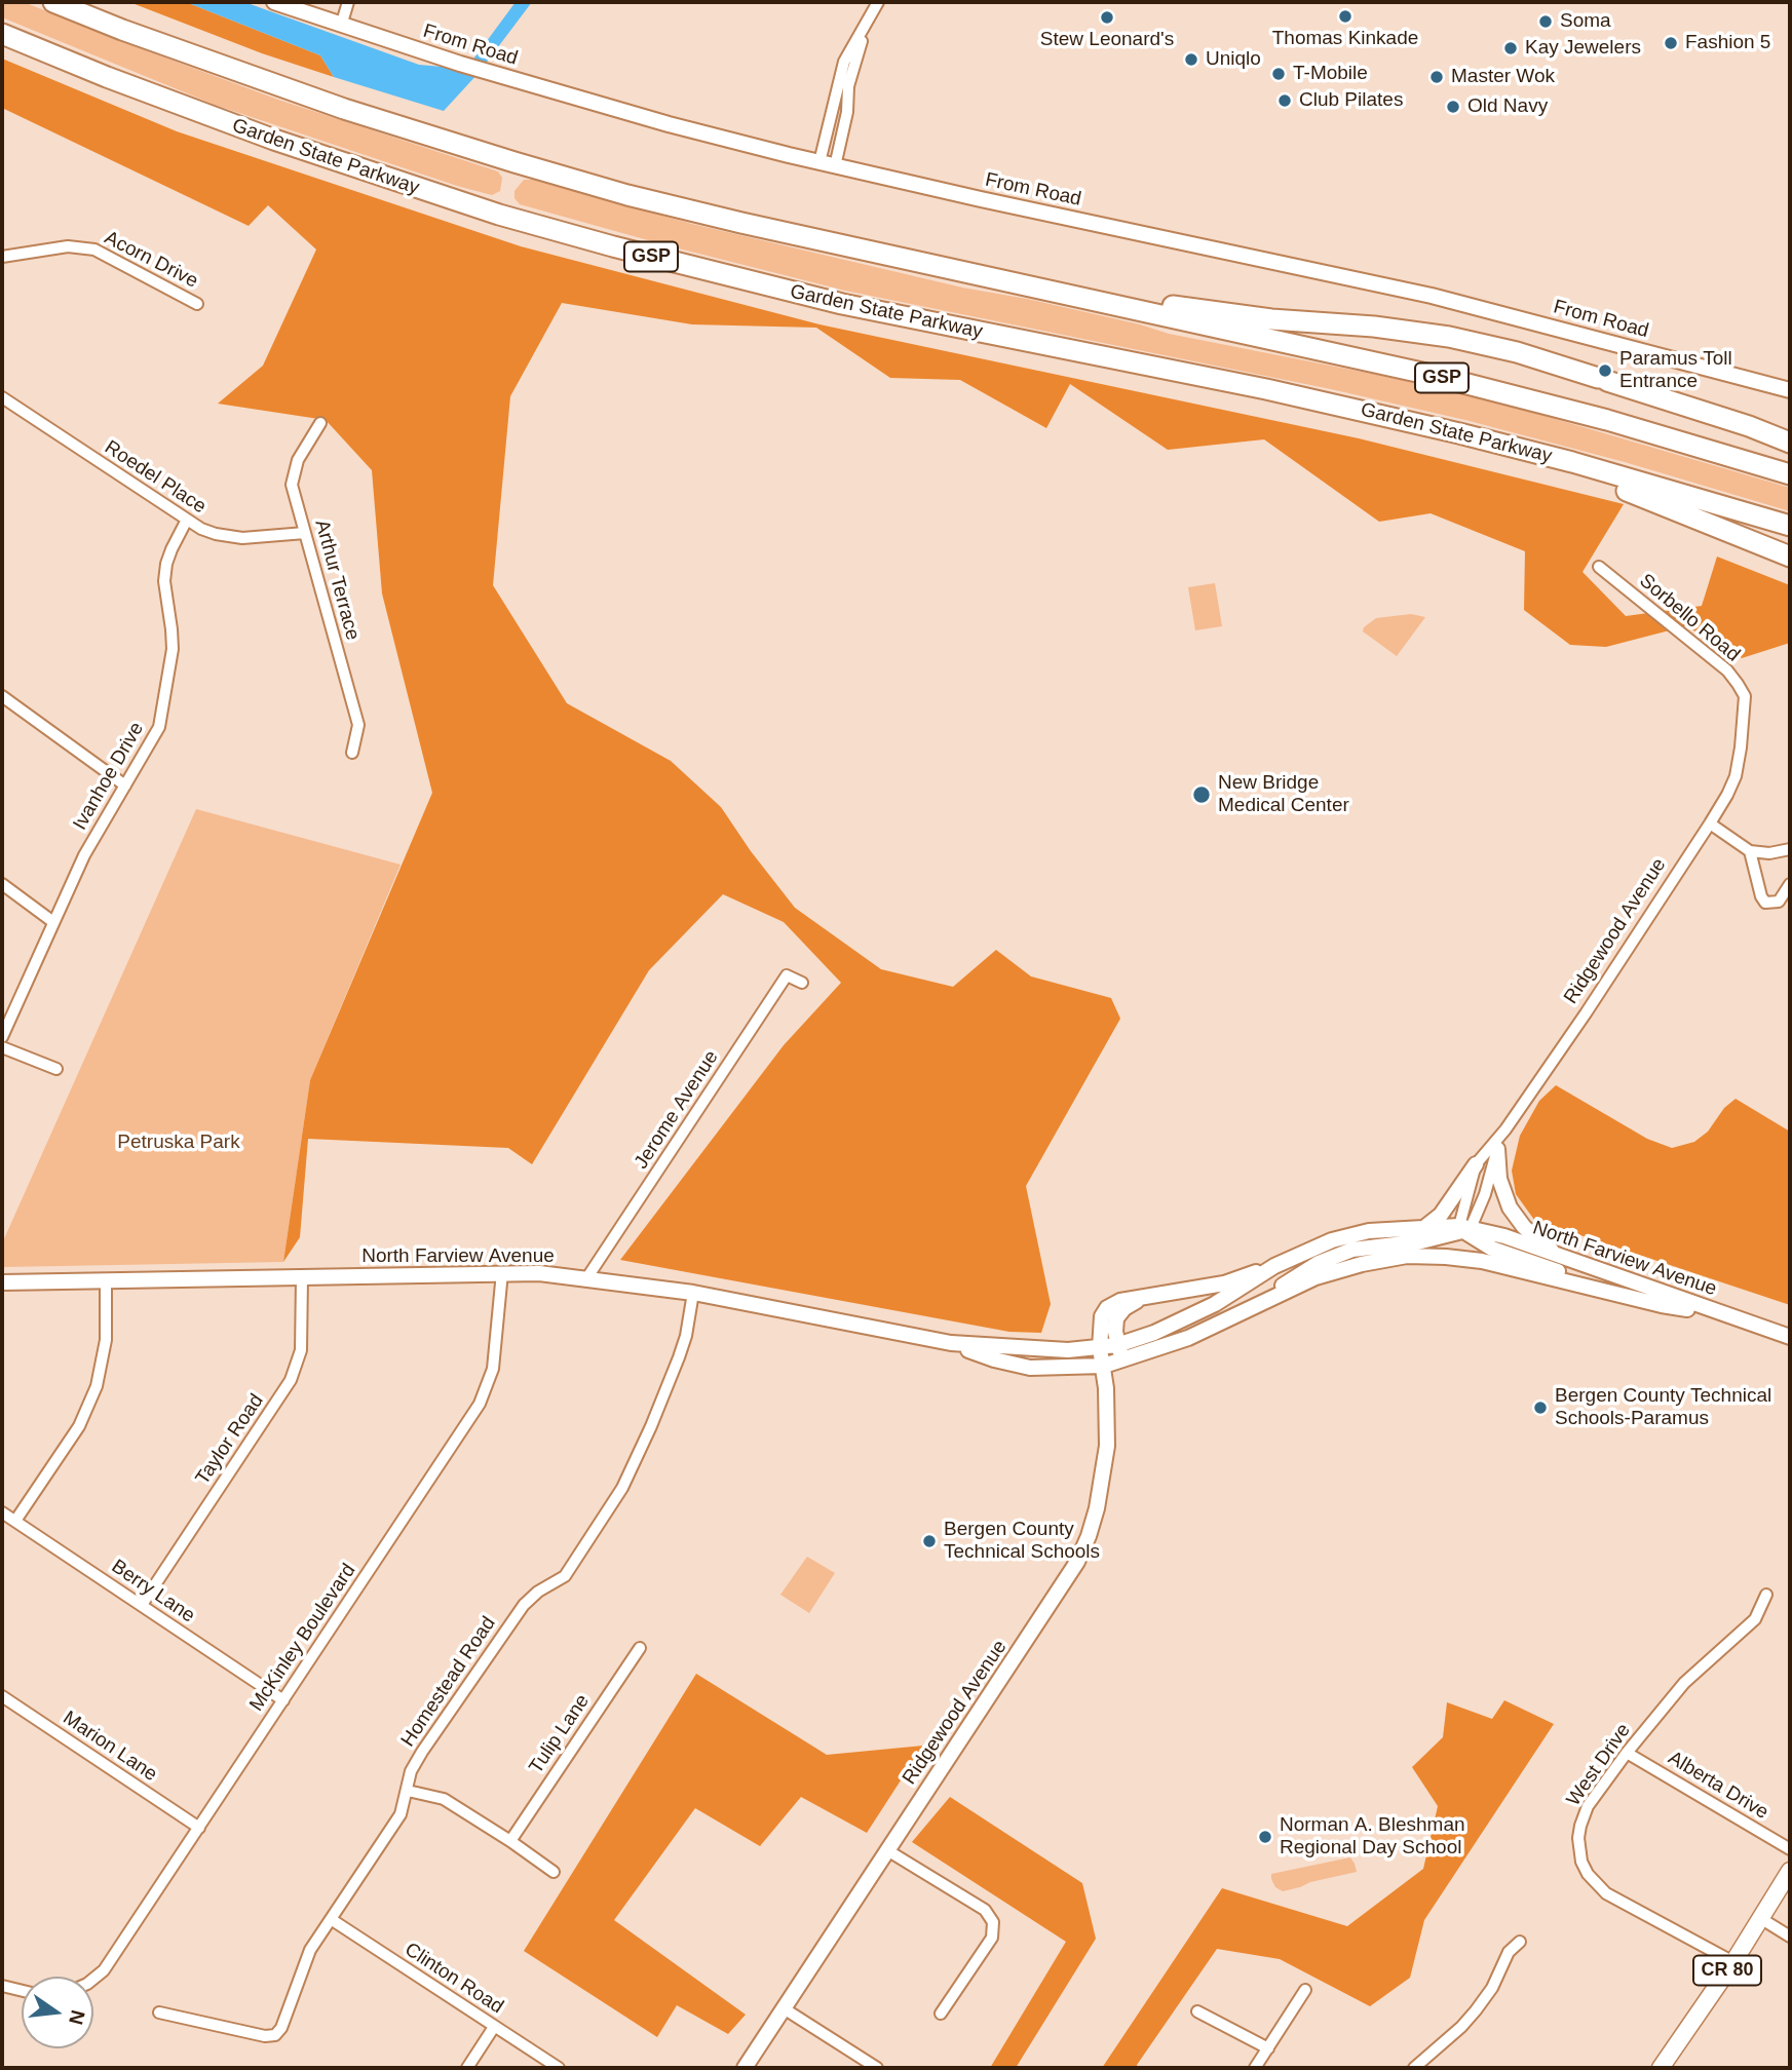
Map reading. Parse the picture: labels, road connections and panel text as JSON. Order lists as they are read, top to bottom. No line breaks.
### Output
{"streets":{"highway":["Garden State Parkway","GSP"],"main road":["CR 80"],"street":["From Road","Acorn Drive","Roedel Place","Arthur Terrace","Sorbello Road","Ivanhoe Drive","Ridgewood Avenue","Jerome Avenue","North Farview Avenue","Taylor Road","Berry Lane","McKinley Boulevard","Homestead Road","Tulip Lane","Marion Lane","West Drive","Alberta Drive","Clinton Road"]},"crossings":[["Roedel Place","Arthur Terrace"],["Roedel Place","Ivanhoe Drive"],["Sorbello Road","Ridgewood Avenue"],["Ridgewood Avenue","North Farview Avenue"],["Jerome Avenue","North Farview Avenue"],["North Farview Avenue","Taylor Road"],["North Farview Avenue","McKinley Boulevard"],["North Farview Avenue","Homestead Road"],["Taylor Road","Berry Lane"],["Berry Lane","McKinley Boulevard"],["McKinley Boulevard","Marion Lane"],["Homestead Road","Clinton Road"],["West Drive","Alberta Drive"],["West Drive","CR 80"]],"parks":["Petruska Park"],"places":["Thomas Kinkade","Stew Leonard's","Soma","Fashion 5","Kay Jewelers","Uniqlo","T-Mobile","Master Wok","Club Pilates","Old Navy","Paramus Toll Entrance","New Bridge Medical Center","Bergen County Technical Schools-Paramus","Bergen County Technical Schools","Norman A. Bleshman Regional Day School"],"north":"right"}
